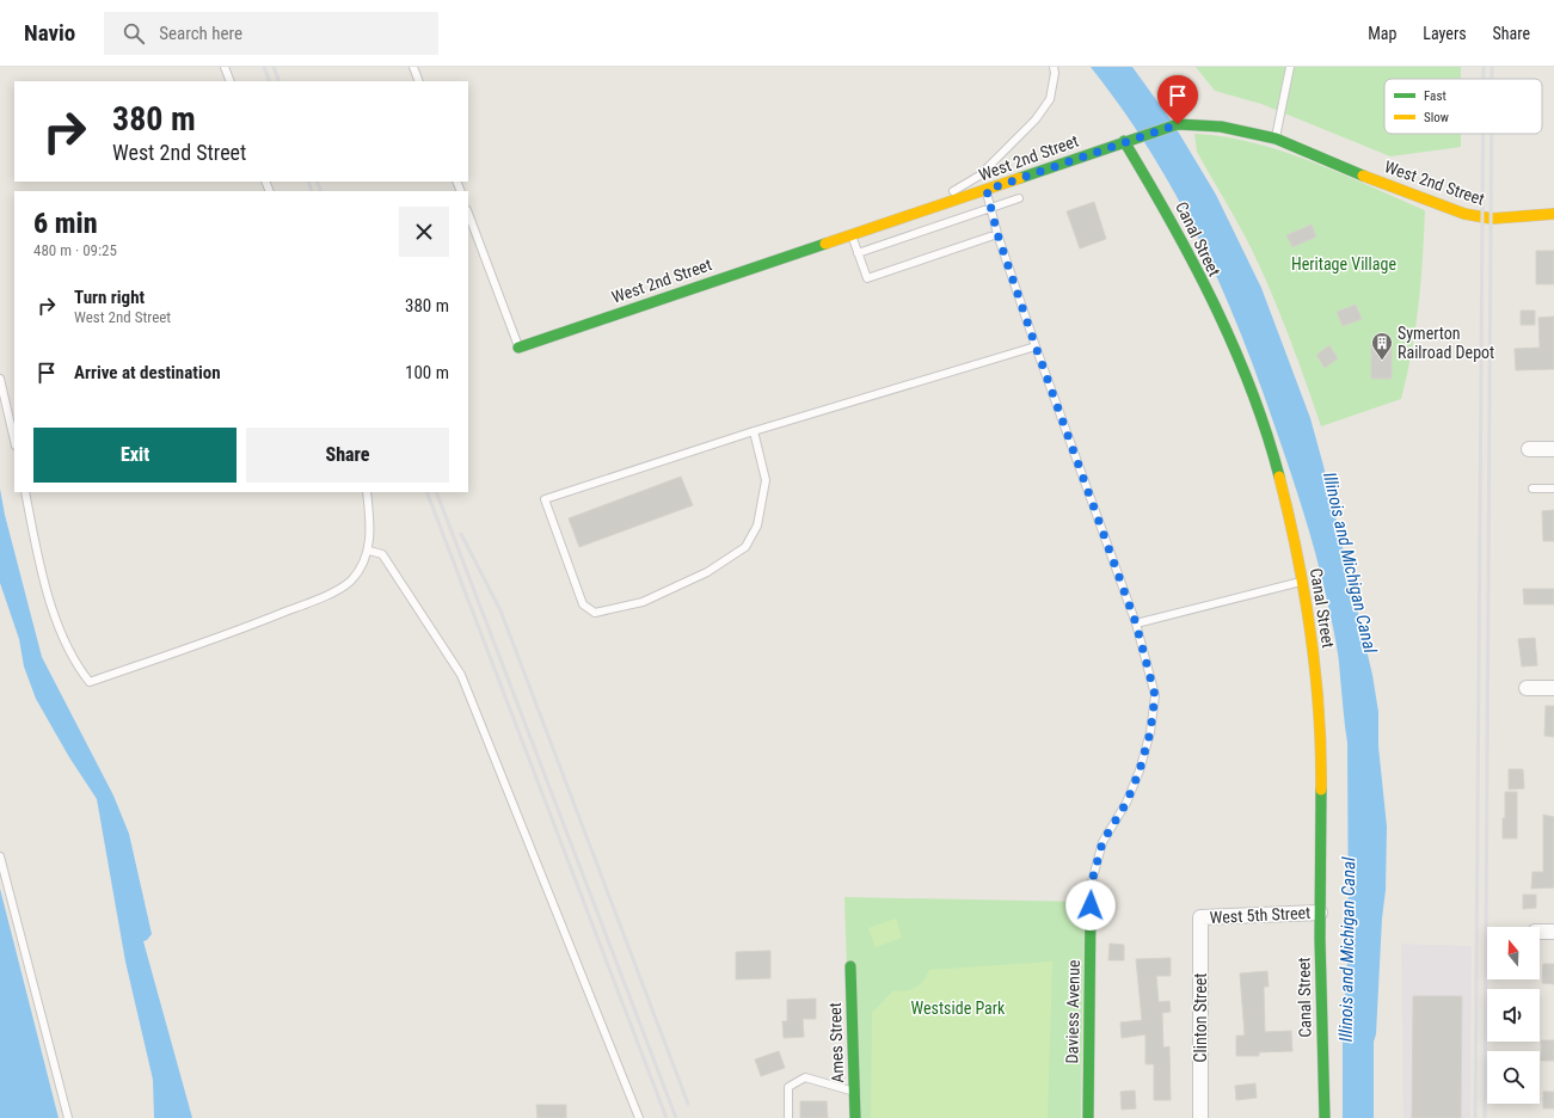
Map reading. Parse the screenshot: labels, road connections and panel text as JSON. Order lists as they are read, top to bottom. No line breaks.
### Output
{"streets":{"street":["West 2nd Street","Canal Street","West 5th Street","Daviess Avenue","Clinton Street","Ames Street"]},"crossings":[["West 2nd Street","Canal Street"],["Canal Street","West 5th Street"],["West 5th Street","Clinton Street"]],"water":["Illinois and Michigan Canal"],"parks":["Heritage Village","Westside Park"],"places":{"building":["Symerton Railroad Depot"]},"legend":["Fast","Slow"],"north":"top","page":{"header":"Navio","search":"Search here","nav":["Map","Layers","Share"],"turn":["380 m","West 2nd Street"],"heading":["6 min","480 m · 09:25"],"list":[{"name":"Turn right","note":"West 2nd Street","value":"380 m"},{"name":"Arrive at destination","value":"100 m"}],"buttons":["Exit","Share"]}}
